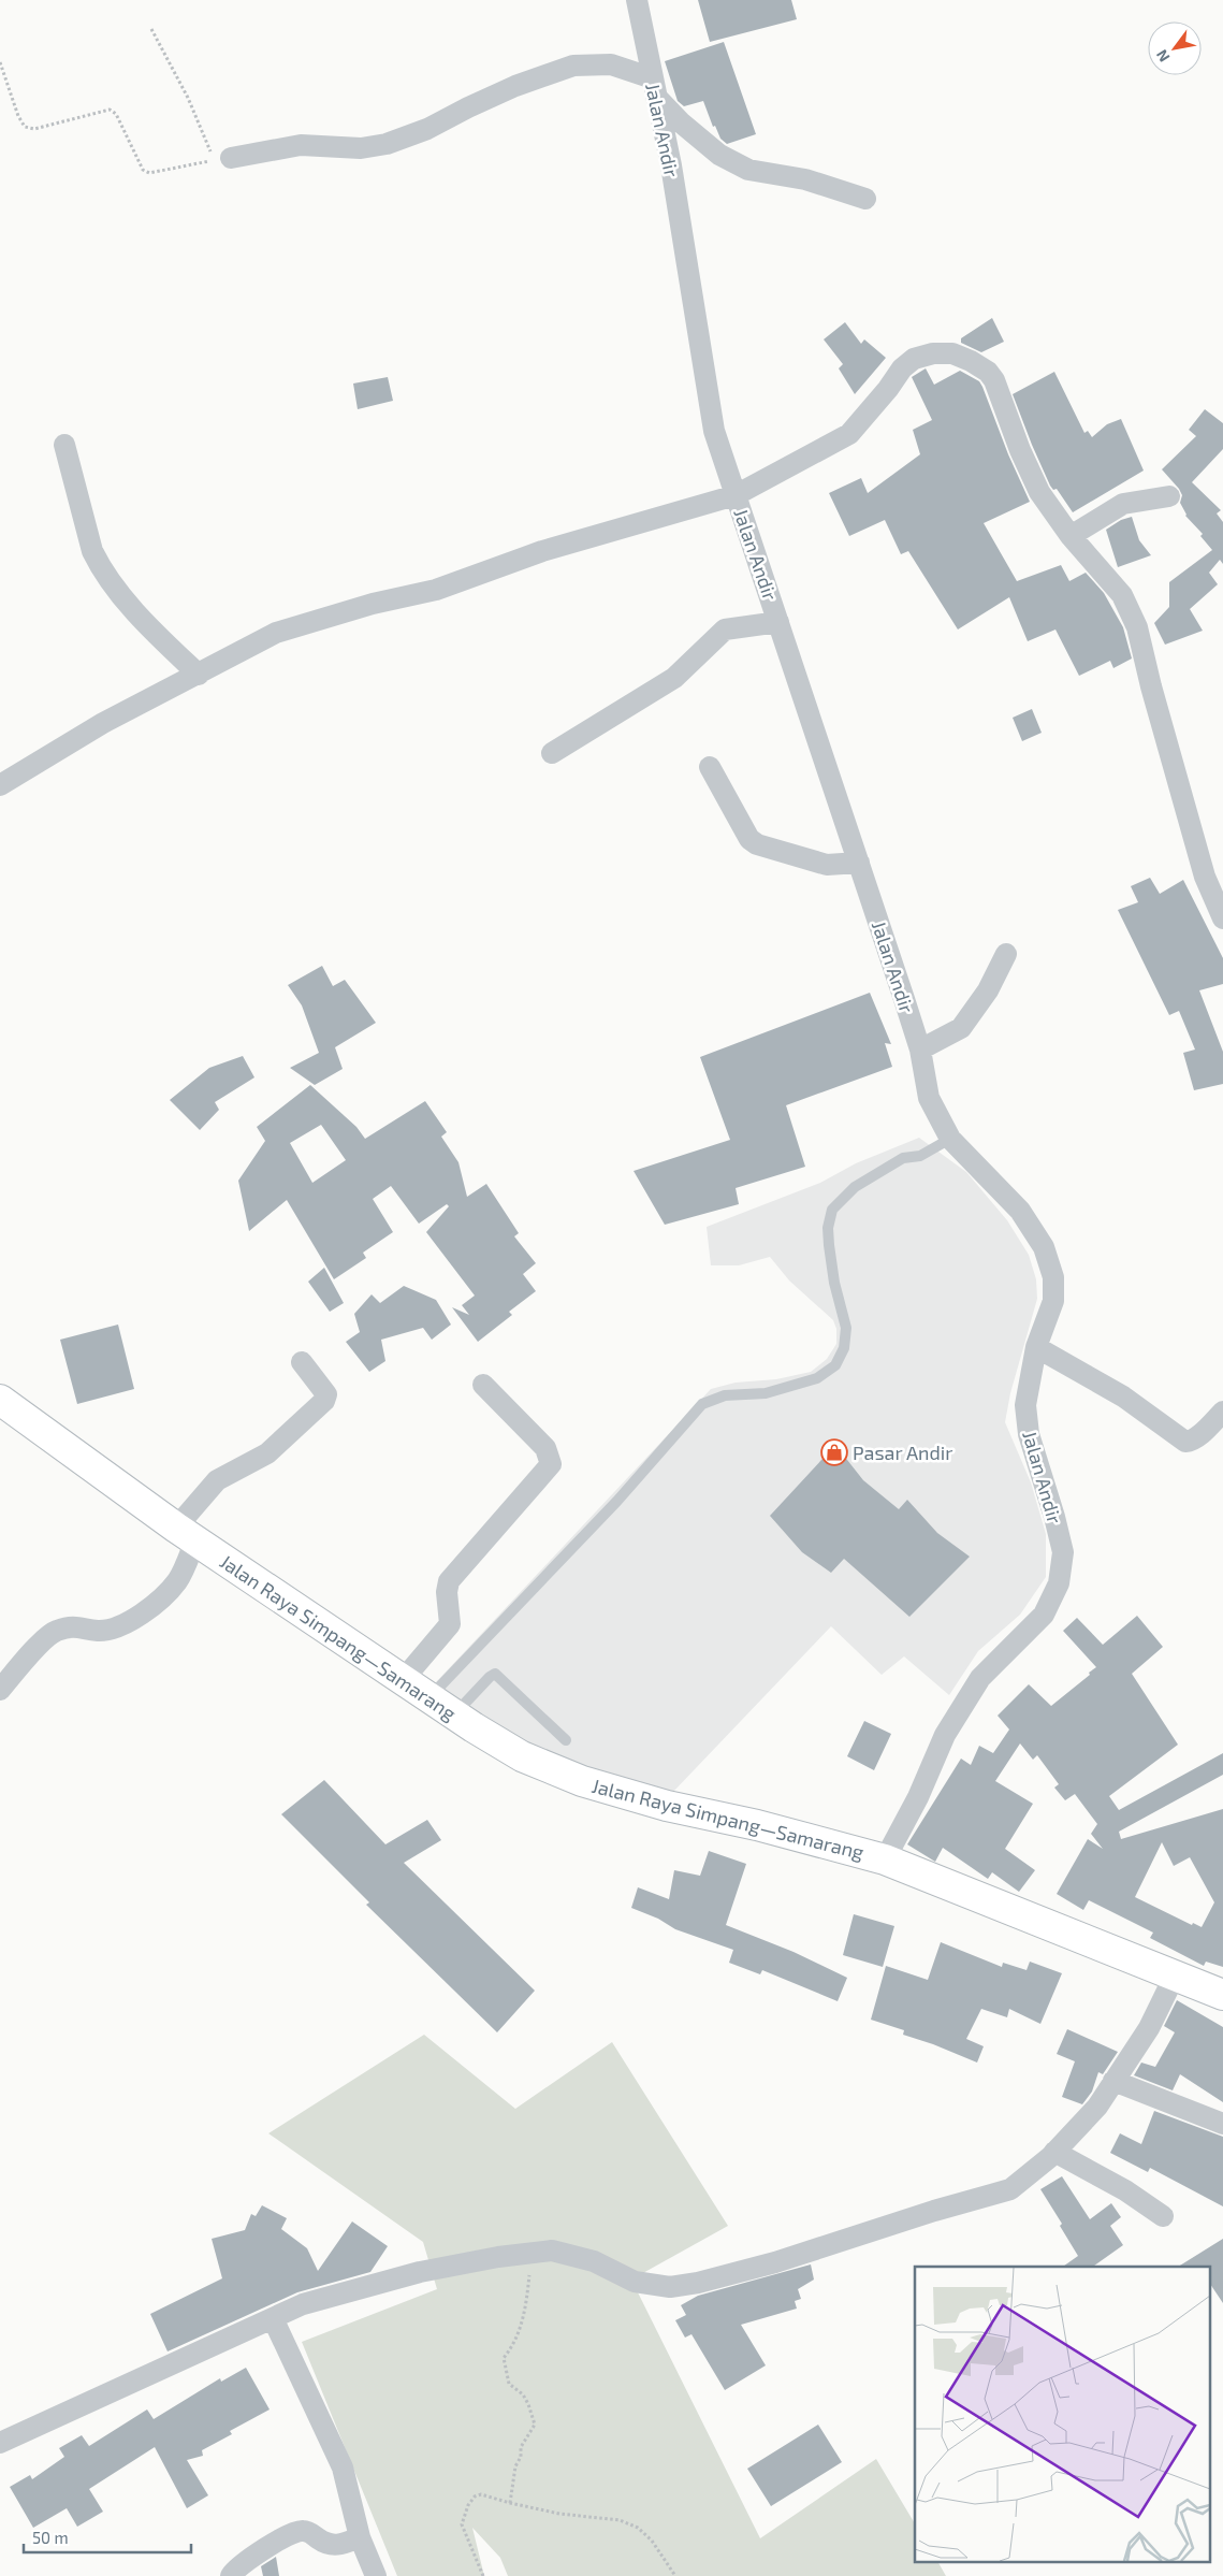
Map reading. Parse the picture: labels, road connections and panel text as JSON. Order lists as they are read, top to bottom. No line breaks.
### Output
{"streets":{"main road":["Jalan Raya Simpang—Samarang"],"street":["Jalan Andir"]},"crossings":[["Jalan Andir","Jalan Raya Simpang—Samarang"]],"places":{"shop":["Pasar Andir"]},"scale_bar":"50 m","north":"bottom left"}
